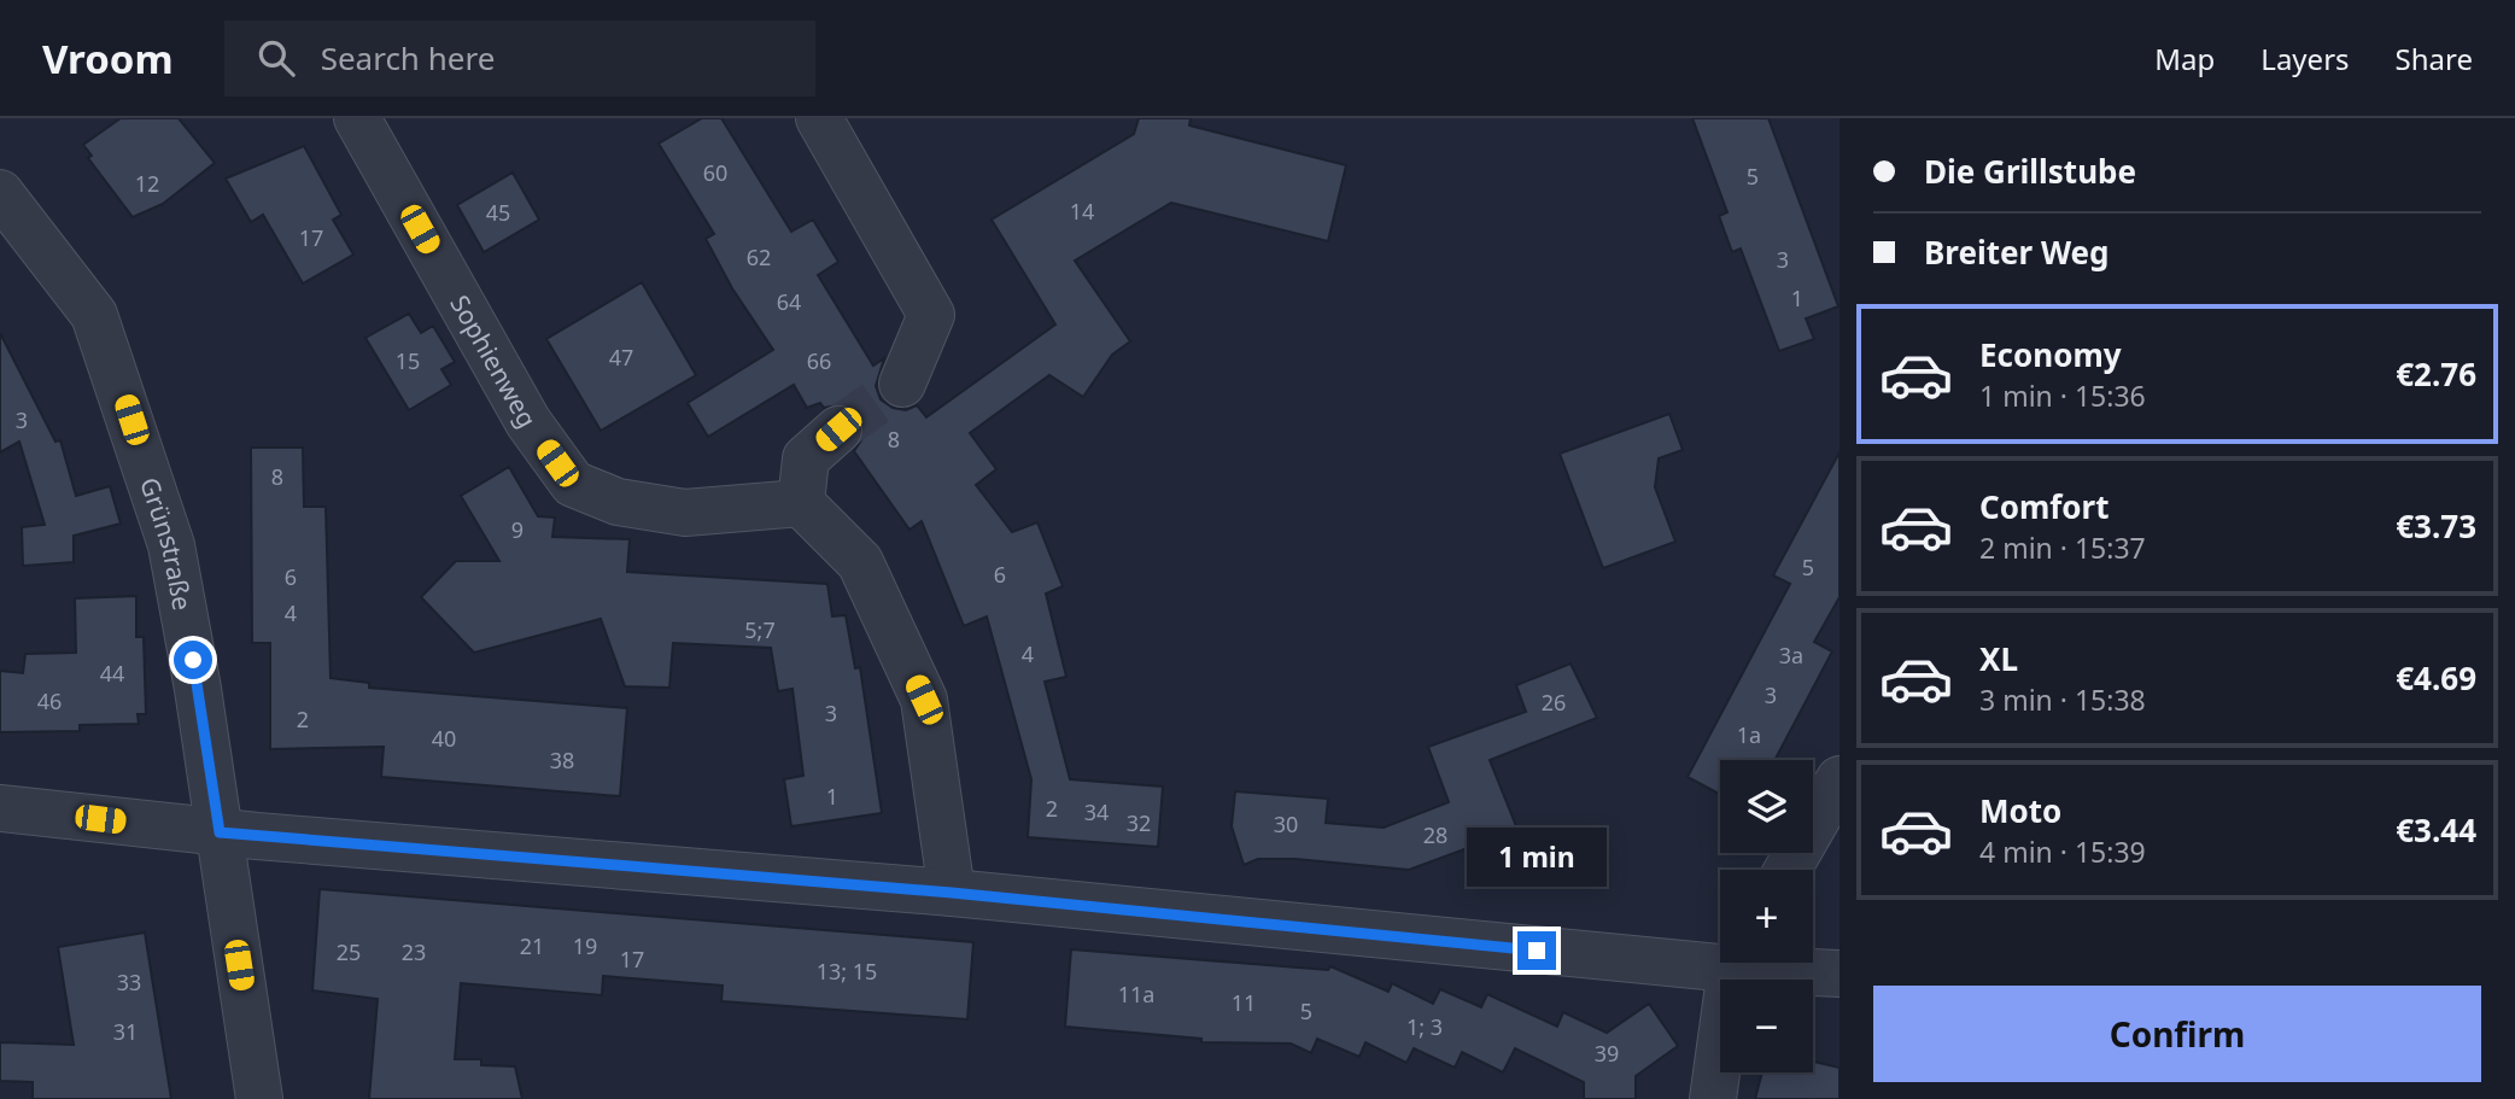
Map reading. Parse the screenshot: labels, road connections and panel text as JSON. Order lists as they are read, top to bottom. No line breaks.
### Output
{"streets":{"street":["Sophienweg","Grünstraße"]},"house_numbers":["60","5","12","14","45","17","62","3","1","64","47","15","66","3","8","8","9","5","6","6","4","5;7","4","3a","44","3","46","26","3","2","1a","40","38","1","2","34","32","30","28","21","19","25","23","17","13; 15","33","11a","11","5","1; 3","31","39"],"page":{"header":"Vroom","search":"Search here","nav":["Map","Layers","Share"],"banner":["Die Grillstube","Breiter Weg"],"list":[{"name":"Economy","note":"1 min · 15:36","value":"€2.76"},{"name":"Comfort","note":"2 min · 15:37","value":"€3.73"},{"name":"XL","note":"3 min · 15:38","value":"€4.69"},{"name":"Moto","note":"4 min · 15:39","value":"€3.44"}],"map_buttons":["+","−"],"bubble":"1 min","buttons":"Confirm"}}
